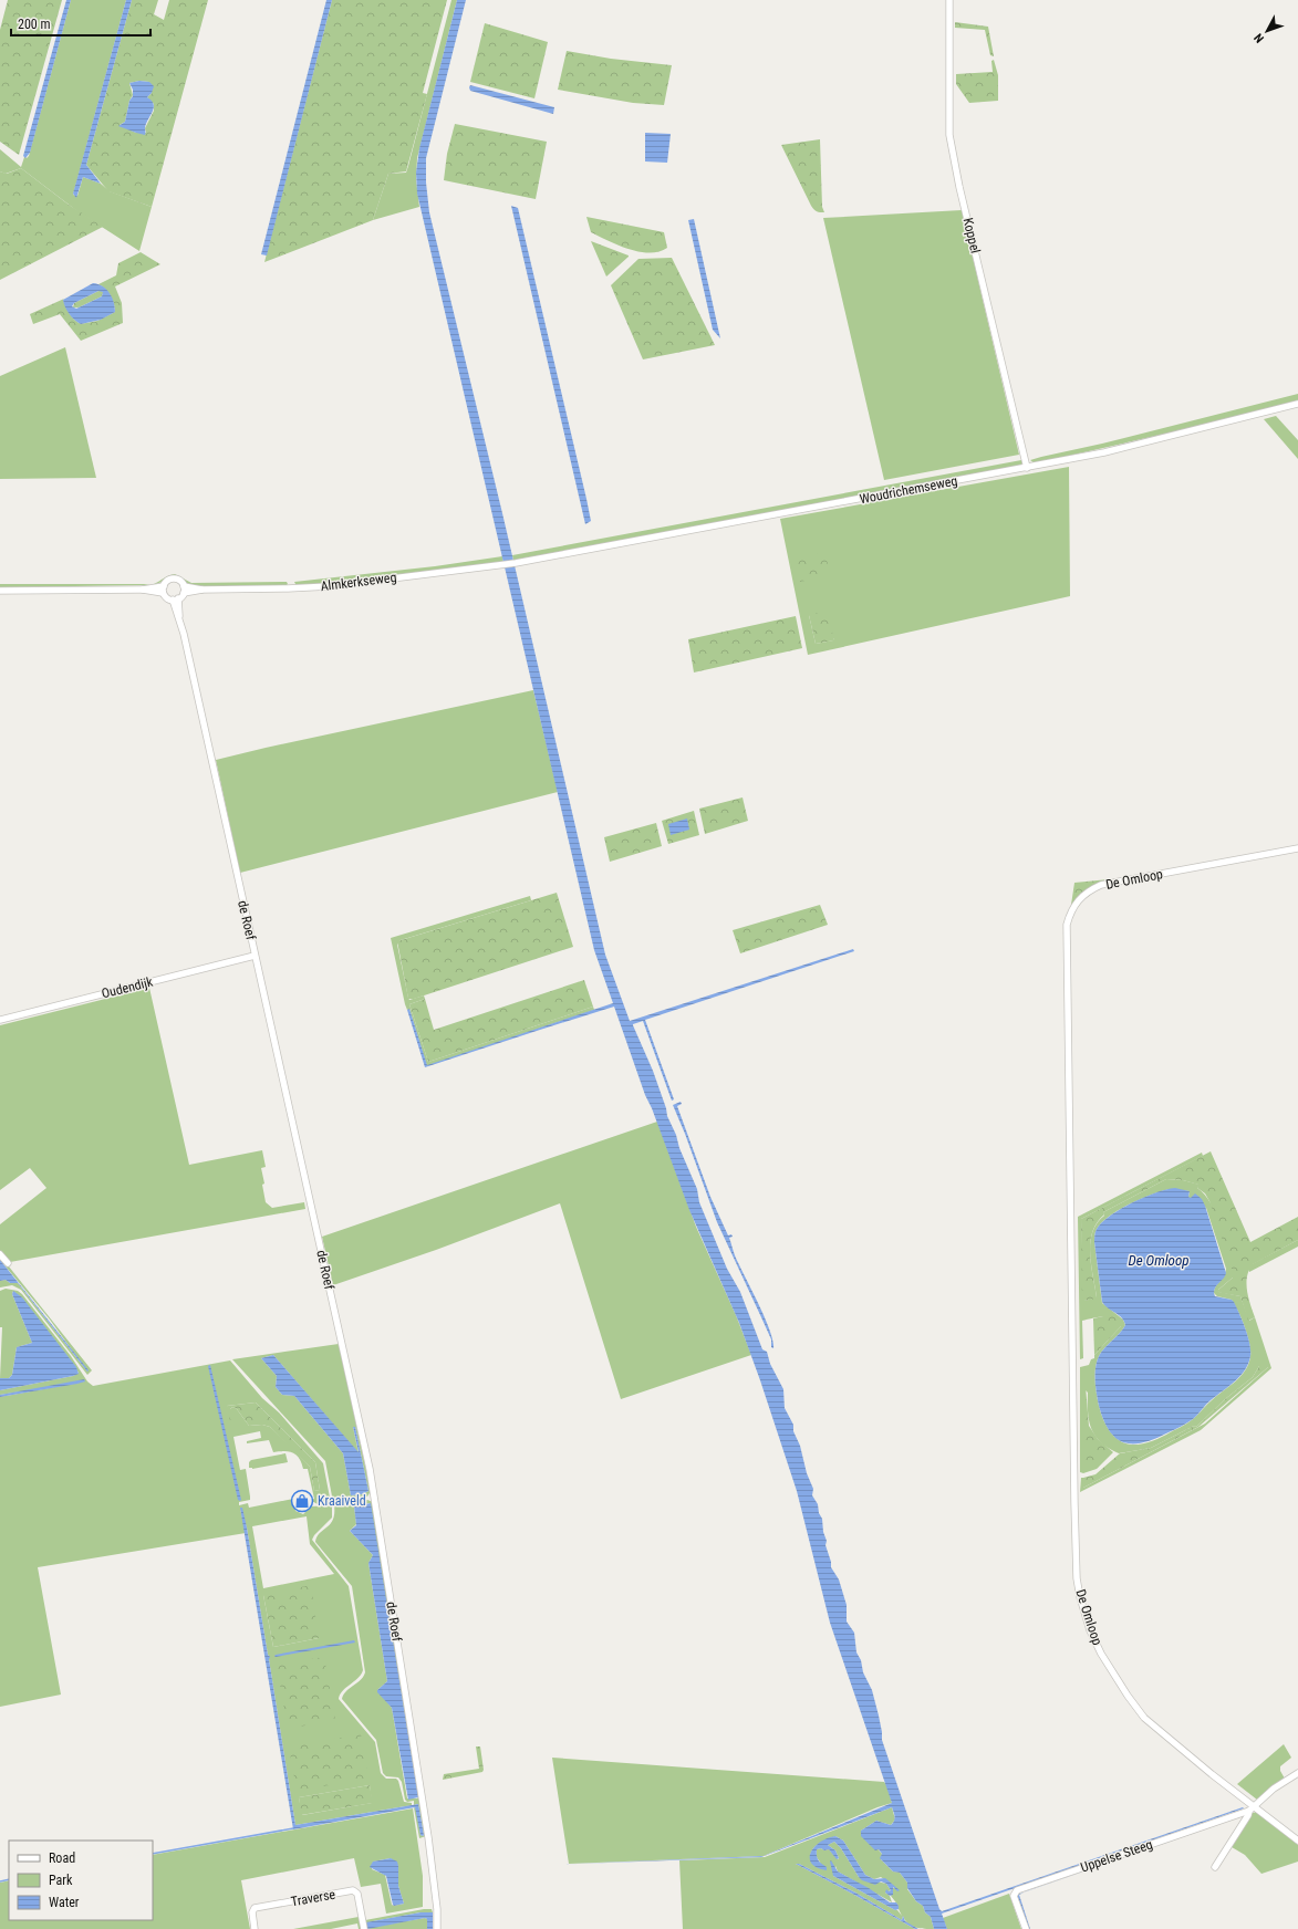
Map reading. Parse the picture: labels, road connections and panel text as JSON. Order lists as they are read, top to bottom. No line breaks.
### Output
{"streets":{"street":["Koppel","Woudrichemseweg","Almkerkseweg","De Omloop","de Roef","Oudendijk","Uppelse Steeg","Traverse"]},"crossings":[["Koppel","Woudrichemseweg"],["Woudrichemseweg","Almkerkseweg"],["Almkerkseweg","de Roef"],["De Omloop","Uppelse Steeg"],["de Roef","Oudendijk"]],"water":["De Omloop"],"places":{"shop":["Kraaiveld"]},"legend":["Road","Park","Water"],"scale_bar":"200 m","north":"bottom left"}
